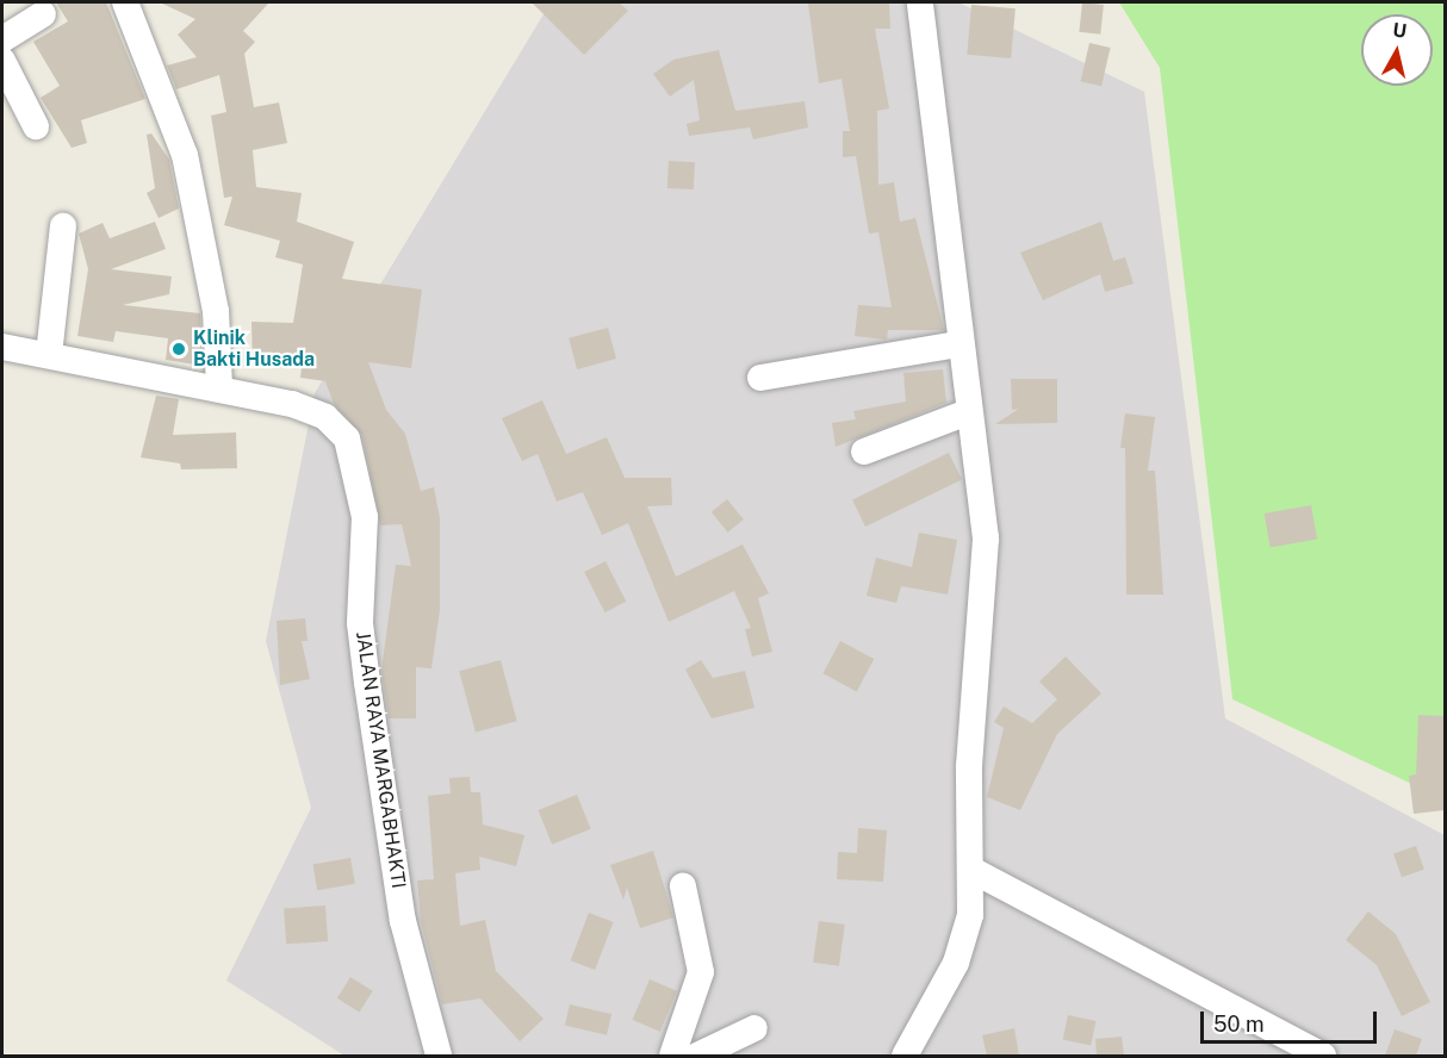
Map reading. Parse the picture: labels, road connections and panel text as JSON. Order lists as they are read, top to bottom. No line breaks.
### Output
{"streets":{"street":["JALAN RAYA MARGABHAKTI"]},"places":["Klinik Bakti Husada"],"scale_bar":"50 m","north":"top"}
